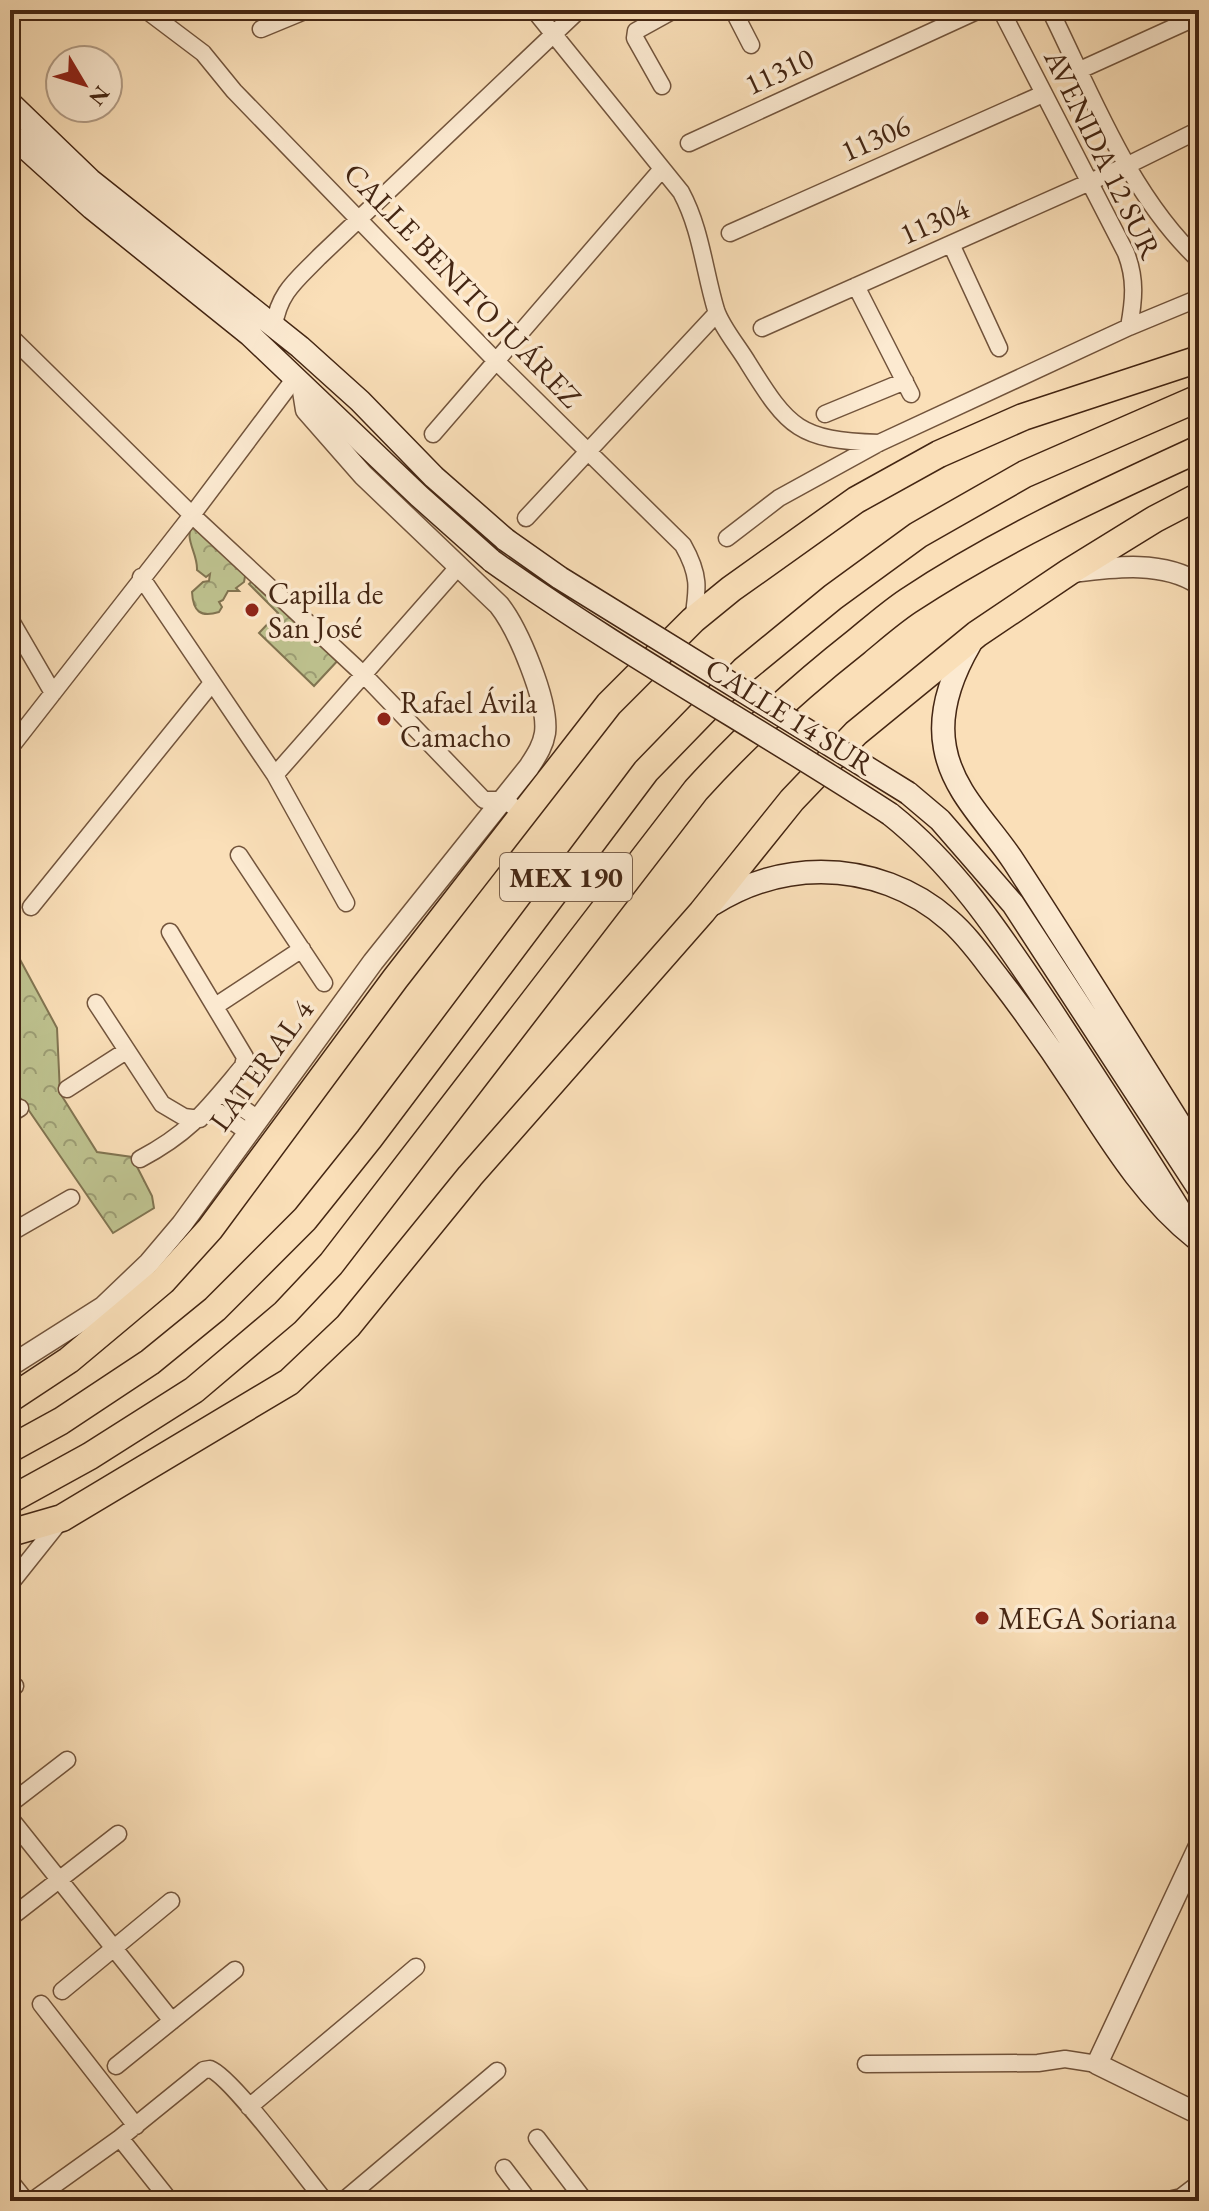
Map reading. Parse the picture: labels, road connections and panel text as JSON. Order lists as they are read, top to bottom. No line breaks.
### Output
{"streets":{"highway":["MEX 190"],"main road":["CALLE 14 SUR"],"street":["11310","11306","AVENIDA 12 SUR","11304","CALLE BENITO JUÁREZ","LATERAL 4"]},"crossings":[["11306","AVENIDA 12 SUR"],["AVENIDA 12 SUR","11304"],["CALLE 14 SUR","LATERAL 4"]],"places":["Capilla de San José","Rafael Ávila Camacho","MEGA Soriana"],"north":"bottom right"}
